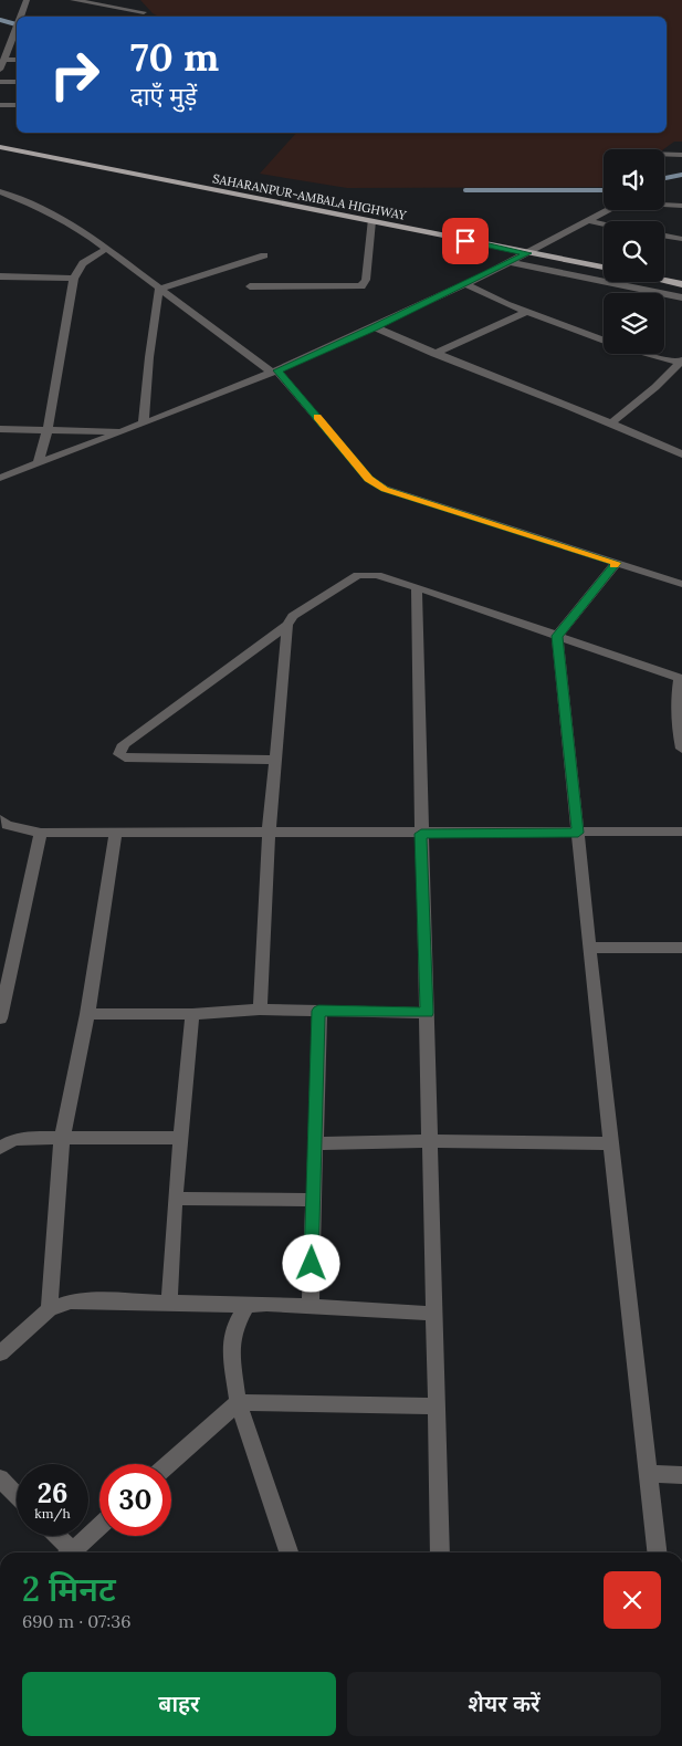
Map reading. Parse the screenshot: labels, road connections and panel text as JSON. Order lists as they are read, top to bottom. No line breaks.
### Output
{"streets":{"main road":["SAHARANPUR-AMBALA HIGHWAY"]},"page":{"turn":["70 m","दाएँ मुड़ें"],"speed":"26 km/h","limit":"30","heading":["2 मिनट","690 m · 07:36"],"buttons":["बाहर","शेयर करें"]}}
